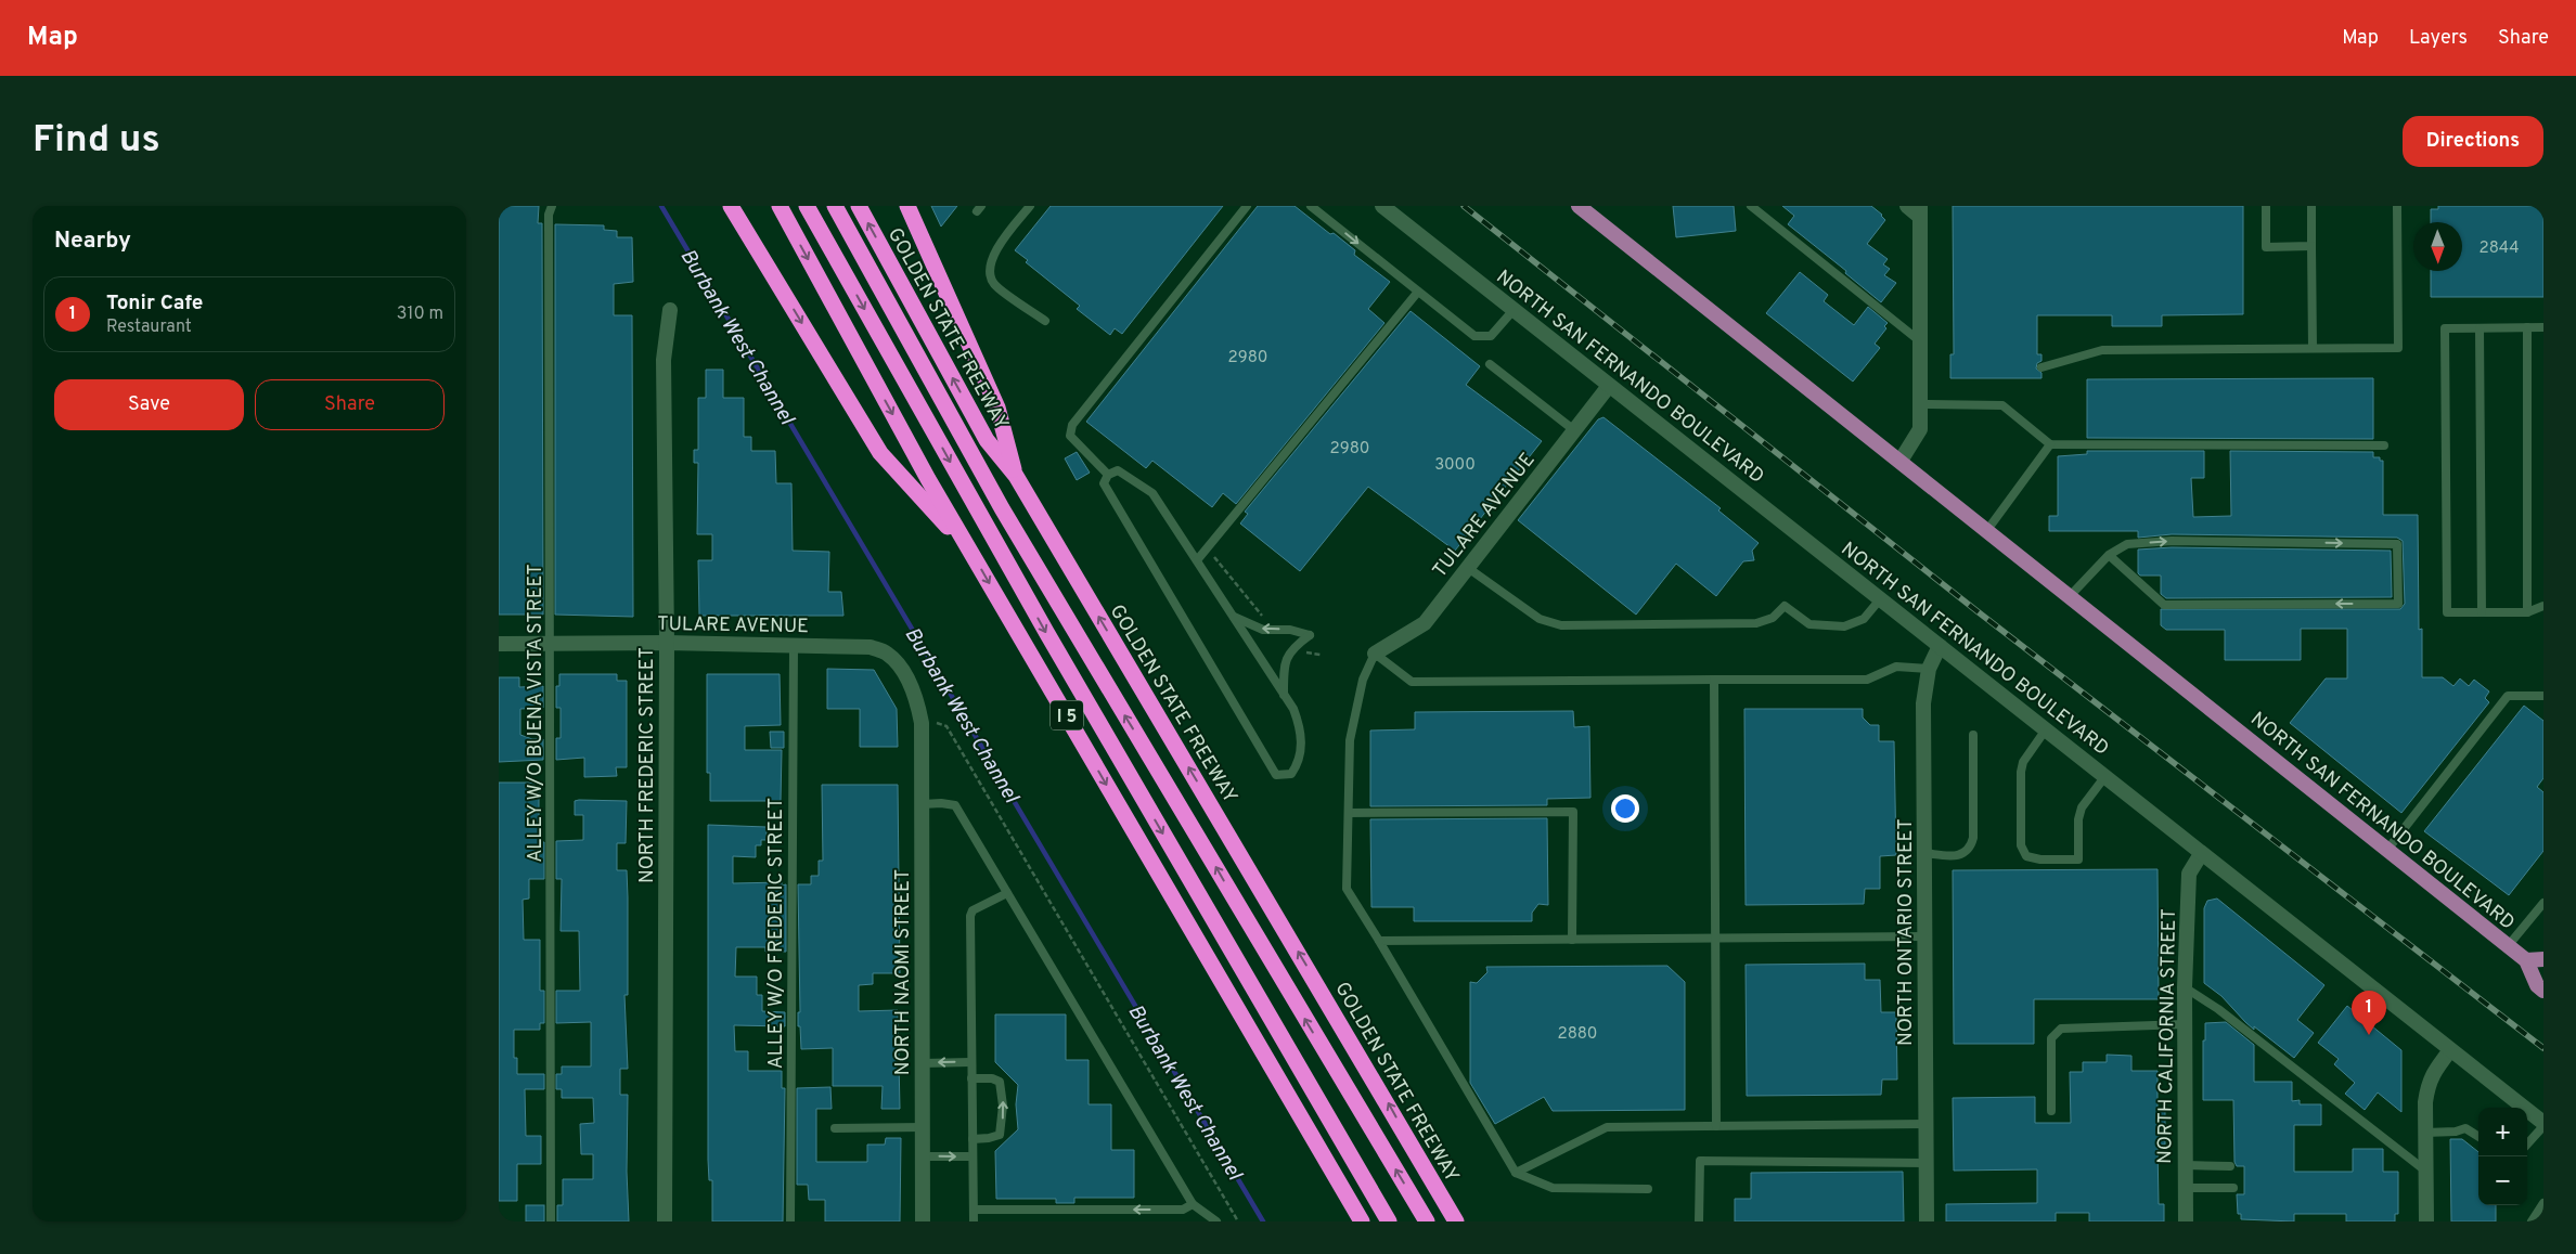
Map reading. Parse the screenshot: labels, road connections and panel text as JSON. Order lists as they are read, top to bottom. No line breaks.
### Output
{"streets":{"highway":["GOLDEN STATE FREEWAY","I 5"],"main road":["NORTH SAN FERNANDO BOULEVARD"],"street":["TULARE AVENUE","NORTH FREDERIC STREET","NORTH ONTARIO STREET","NORTH NAOMI STREET","NORTH CALIFORNIA STREET"],"lane":["ALLEY W/O BUENA VISTA STREET","ALLEY W/O FREDERIC STREET"]},"crossings":[["NORTH SAN FERNANDO BOULEVARD","TULARE AVENUE"],["NORTH SAN FERNANDO BOULEVARD","NORTH ONTARIO STREET"],["NORTH SAN FERNANDO BOULEVARD","NORTH CALIFORNIA STREET"],["TULARE AVENUE","ALLEY W/O BUENA VISTA STREET"],["TULARE AVENUE","NORTH FREDERIC STREET"],["TULARE AVENUE","ALLEY W/O FREDERIC STREET"],["TULARE AVENUE","NORTH NAOMI STREET"]],"water":["Burbank West Channel"],"house_numbers":["2844","2980","2980","3000","2880"],"north":"bottom","page":{"header":"Map","nav":["Map","Layers","Share"],"buttons":["Directions",["Save","Share"]],"title":"Find us","heading":"Nearby","list":[{"mark":"1","name":"Tonir Cafe","note":"Restaurant","value":"310 m"}],"pins":"1","map_buttons":["+","−"]}}
